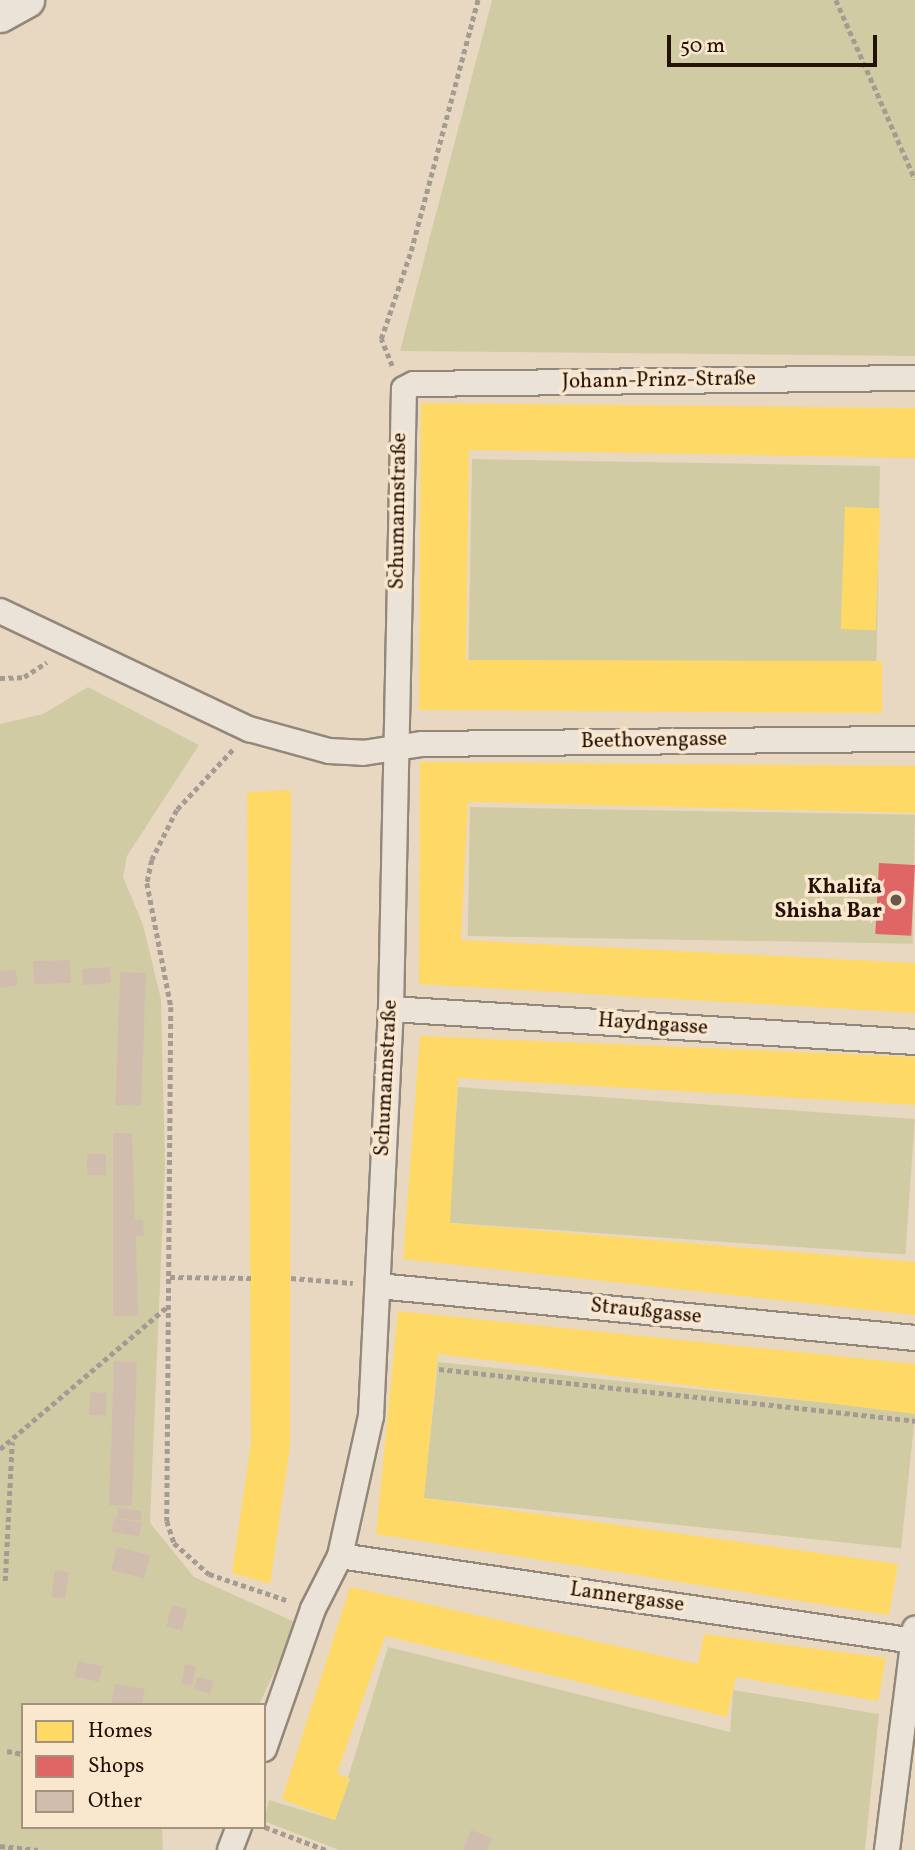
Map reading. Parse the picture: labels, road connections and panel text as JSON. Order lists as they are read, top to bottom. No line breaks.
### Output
{"streets":{"street":["Johann-Prinz-Straße","Schumannstraße","Beethovengasse","Haydngasse","Straußgasse","Lannergasse"]},"crossings":[["Johann-Prinz-Straße","Schumannstraße"],["Schumannstraße","Beethovengasse"],["Schumannstraße","Haydngasse"],["Schumannstraße","Straußgasse"],["Schumannstraße","Lannergasse"]],"places":["Khalifa Shisha Bar"],"legend":["Homes","Shops","Other"],"scale_bar":"50 m"}
